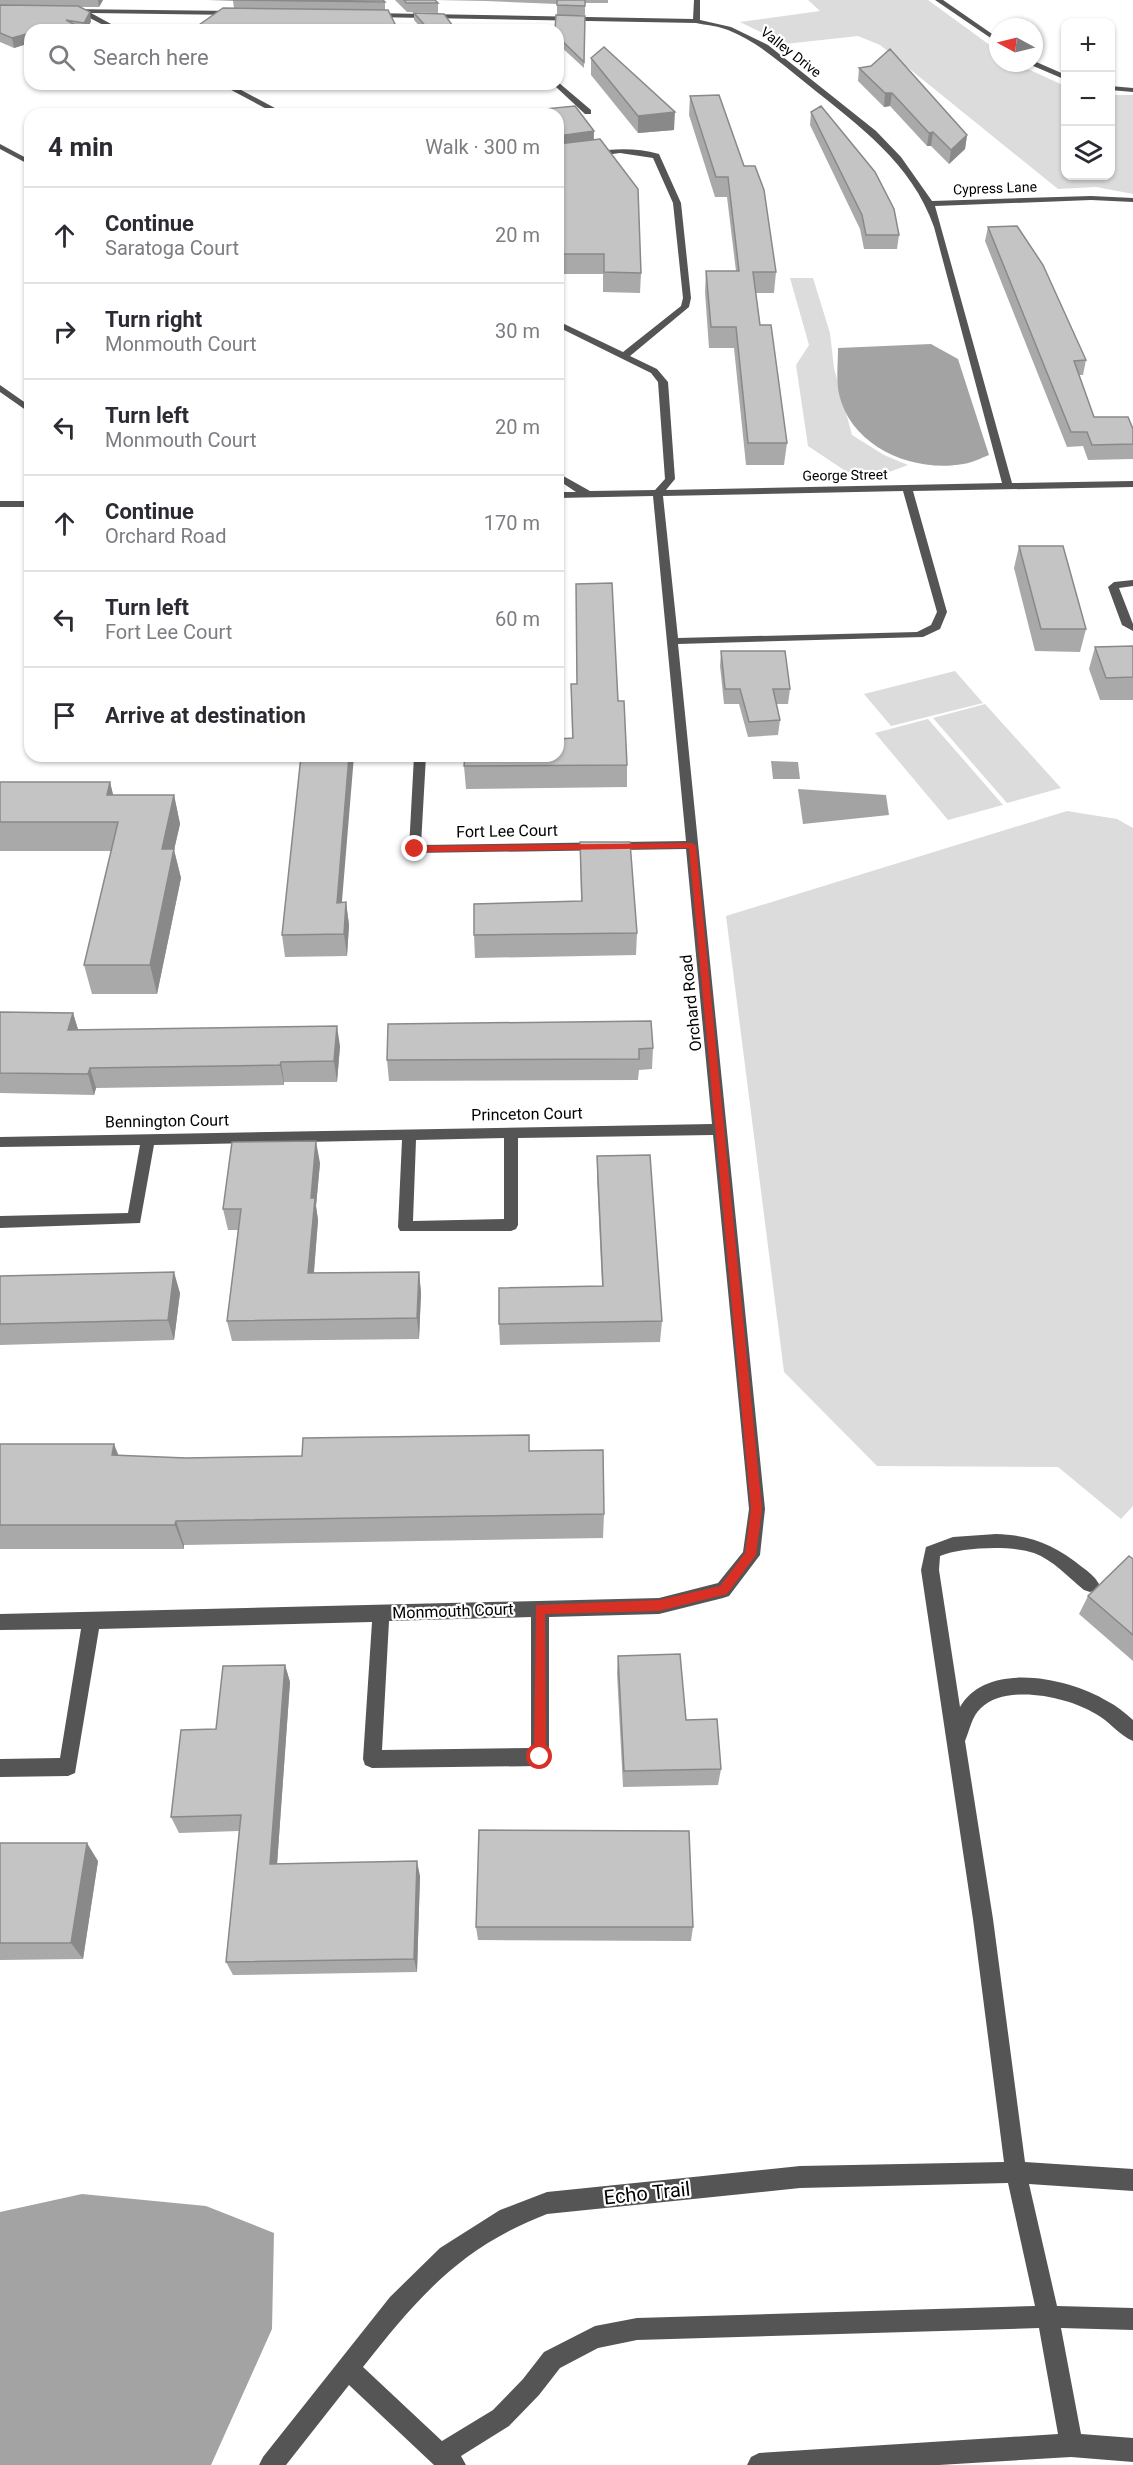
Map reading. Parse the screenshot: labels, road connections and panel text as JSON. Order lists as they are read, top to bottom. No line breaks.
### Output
{"streets":{"street":["Valley Drive","Cypress Lane","George Street","Fort Lee Court","Orchard Road","Princeton Court","Bennington Court","Monmouth Court","Echo Trail"]},"crossings":[["Valley Drive","Cypress Lane"],["Valley Drive","George Street"],["George Street","Orchard Road"],["Fort Lee Court","Orchard Road"],["Orchard Road","Princeton Court"],["Orchard Road","Monmouth Court"],["Princeton Court","Bennington Court"]],"north":"left","page":{"map_buttons":["+","−"],"search":"Search here","heading":["4 min","Walk · 300 m"],"list":[["Continue","Saratoga Court","20 m"],["Turn right","Monmouth Court","30 m"],["Turn left","Monmouth Court","20 m"],["Continue","Orchard Road","170 m"],["Turn left","Fort Lee Court","60 m"],"Arrive at destination"]}}
